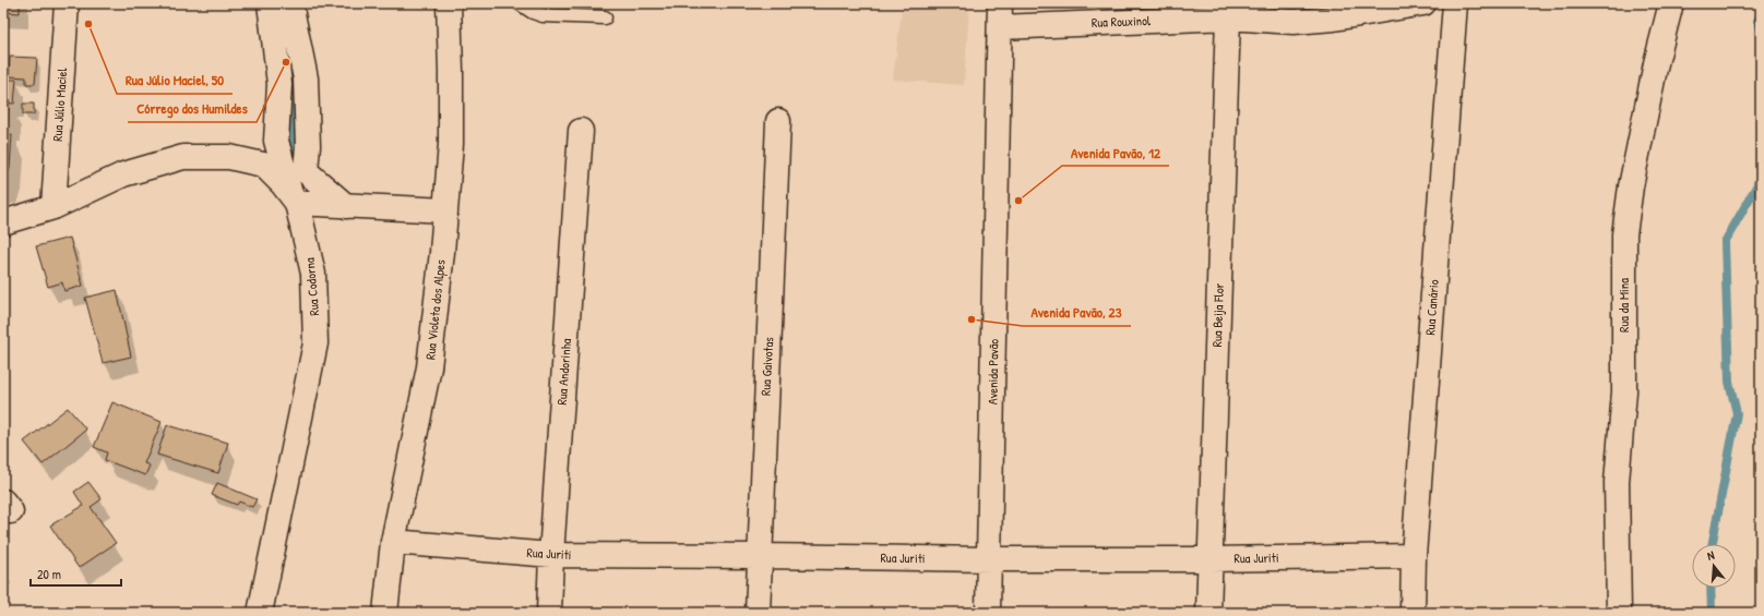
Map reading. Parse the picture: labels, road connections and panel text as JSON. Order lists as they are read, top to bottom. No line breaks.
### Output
{"streets":{"street":["Rua Rouxinol","Rua Júlio Maciel","Rua Codorna","Rua da Mina","Rua Canário","Rua Violeta dos Alpes","Rua Beija Flor","Rua Gaivotas","Rua Andorinha","Avenida Pavão","Rua Juriti"]},"crossings":[["Rua Rouxinol","Rua Beija Flor"],["Rua Rouxinol","Avenida Pavão"],["Rua Canário","Rua Juriti"],["Rua Violeta dos Alpes","Rua Juriti"],["Rua Beija Flor","Rua Juriti"],["Rua Gaivotas","Rua Juriti"],["Rua Andorinha","Rua Juriti"],["Avenida Pavão","Rua Juriti"]],"places":["Rua Júlio Maciel, 50","Córrego dos Humildes","Avenida Pavão, 12","Avenida Pavão, 23"],"scale_bar":"20 m","north":"top"}
